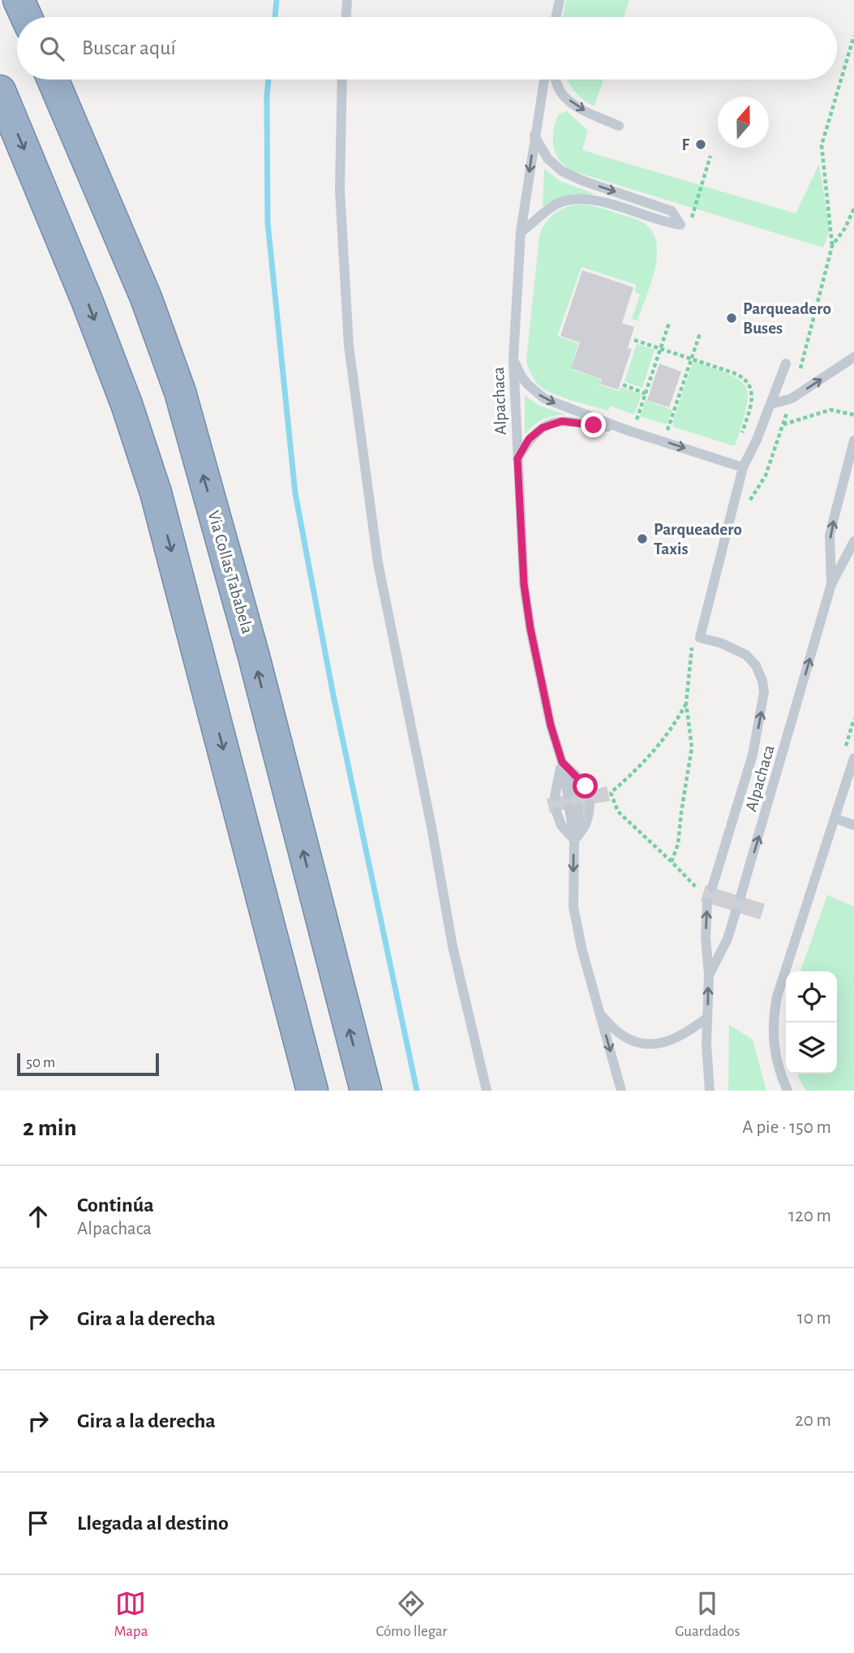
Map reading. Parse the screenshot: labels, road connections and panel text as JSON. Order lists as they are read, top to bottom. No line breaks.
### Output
{"streets":{"highway":["Via Collas Tababela"],"lane":["Alpachaca"]},"places":["F","Parqueadero Buses","Parqueadero Taxis"],"scale_bar":"50 m","north":"top","page":{"search":"Buscar aquí","scale":"50 m","heading":["2 min","A pie · 150 m"],"list":[["Continúa","Alpachaca","120 m"],["Gira a la derecha","10 m"],["Gira a la derecha","20 m"],"Llegada al destino"],"nav":["Mapa","Cómo llegar","Guardados"]}}
